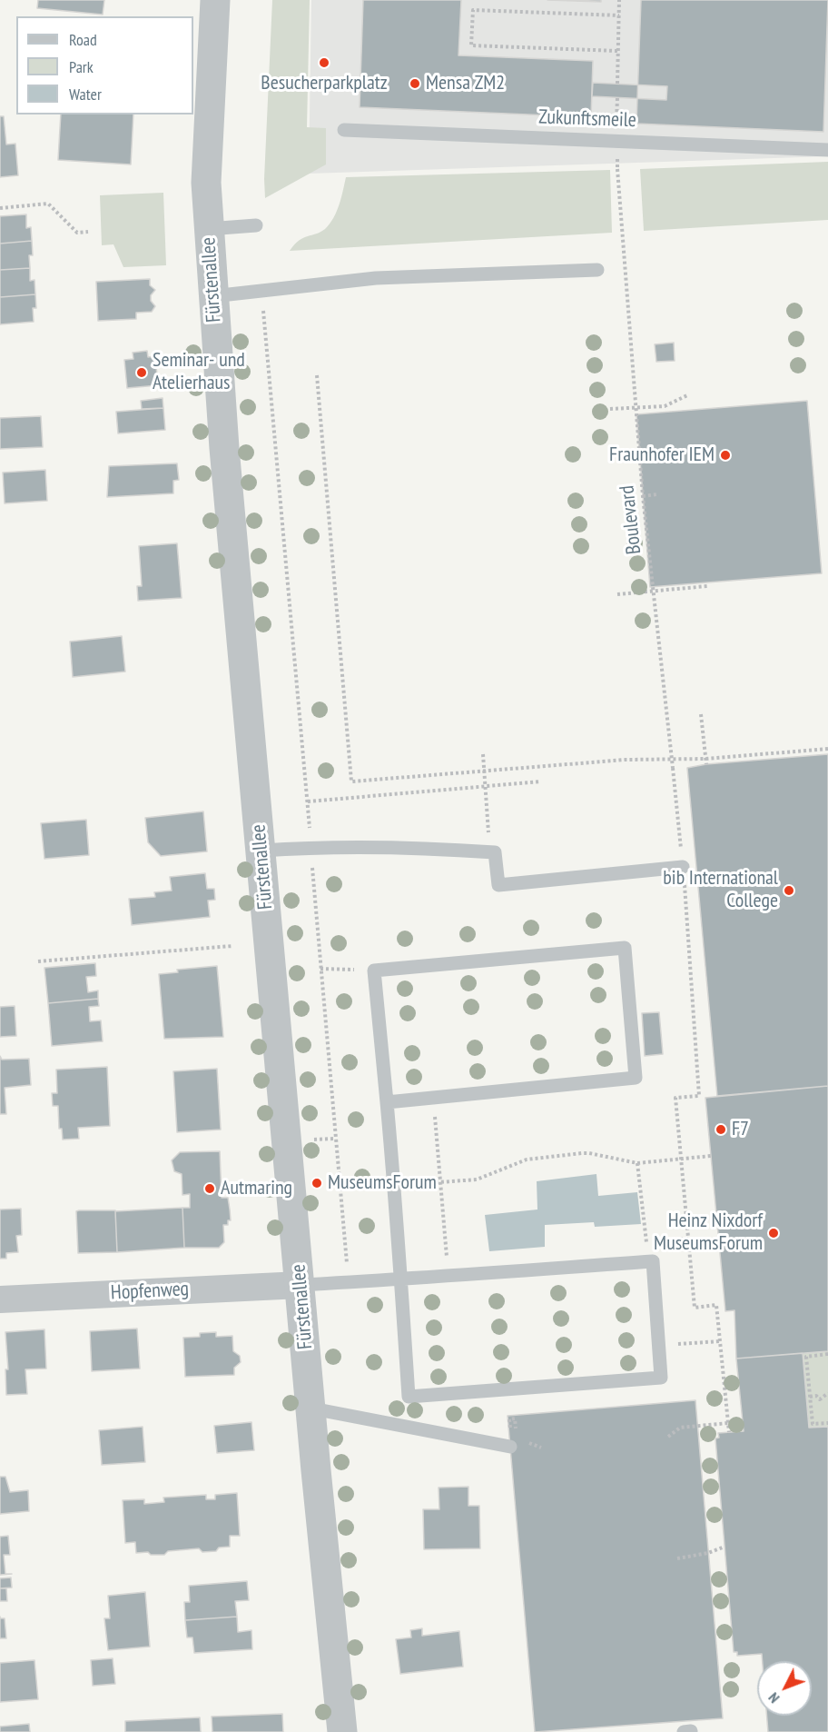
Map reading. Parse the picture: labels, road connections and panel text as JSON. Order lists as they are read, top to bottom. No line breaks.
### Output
{"streets":{"street":["Fürstenallee","Hopfenweg"],"lane":["Zukunftsmeile"],"path":["Boulevard"]},"crossings":[["Fürstenallee","Hopfenweg"]],"places":["Besucherparkplatz","Mensa ZM2","Seminar- und Atelierhaus","Fraunhofer IEM","bib International College","F7","MuseumsForum","Autmaring","Heinz Nixdorf MuseumsForum"],"legend":["Road","Park","Water"],"north":"bottom left"}
